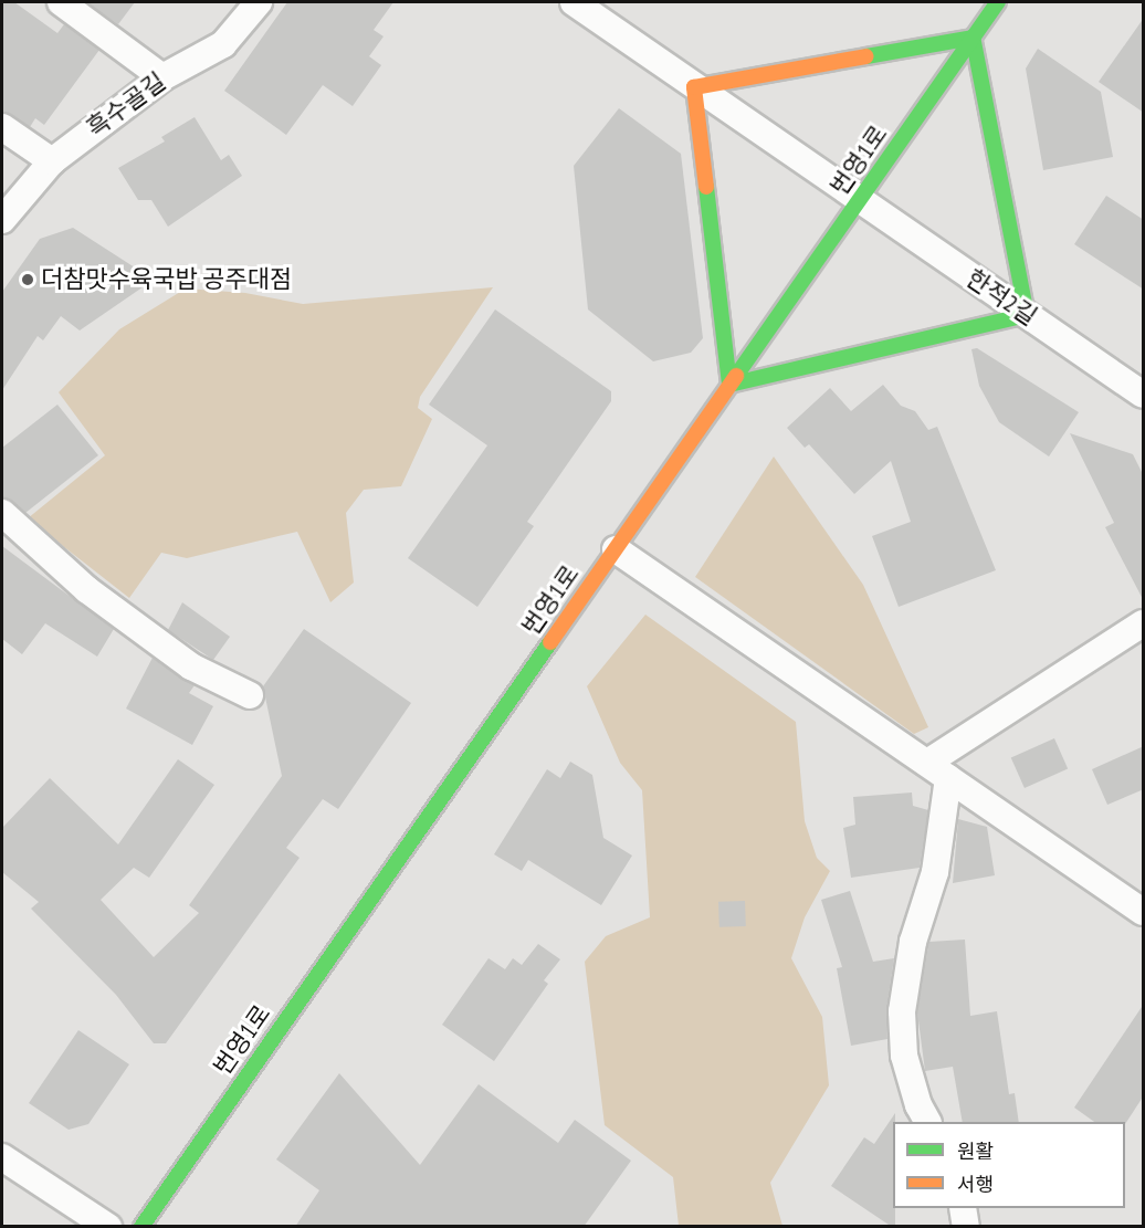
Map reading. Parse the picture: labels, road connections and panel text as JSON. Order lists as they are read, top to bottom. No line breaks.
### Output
{"streets":{"main road":["번영1로"],"street":["흑수골길","한적2길"]},"crossings":[["번영1로","한적2길"]],"places":["더참맛수육국밥 공주대점"],"legend":["원활","서행"]}
